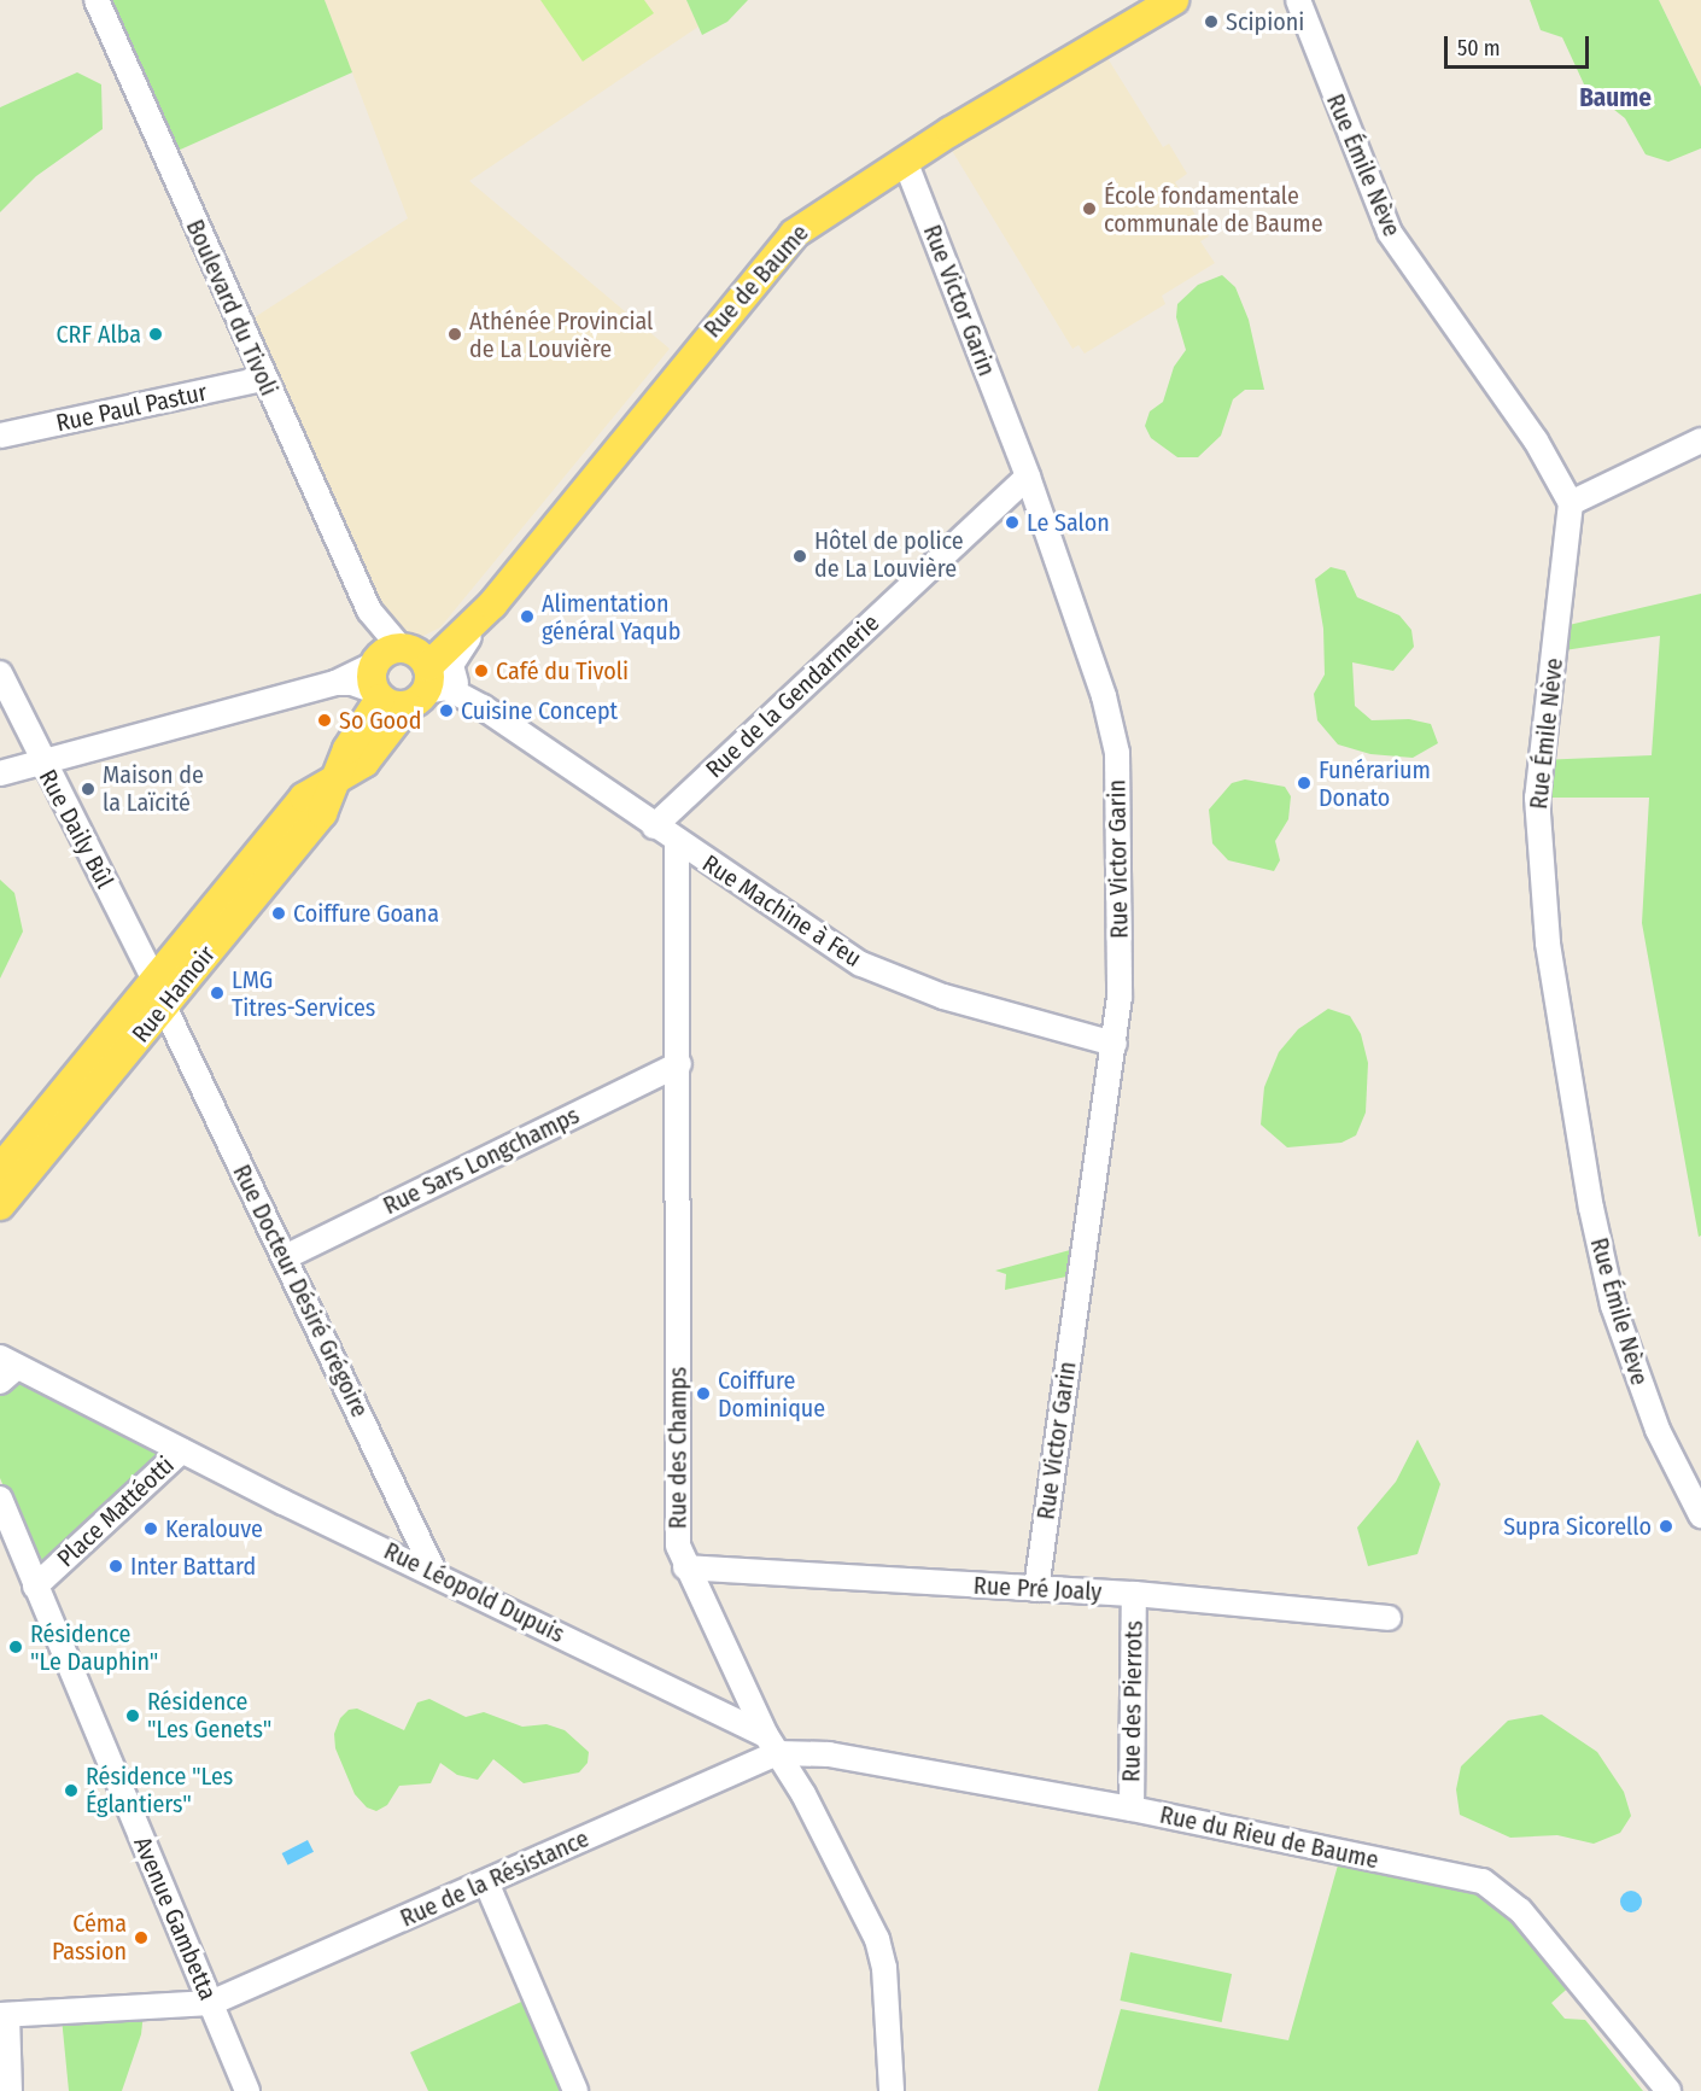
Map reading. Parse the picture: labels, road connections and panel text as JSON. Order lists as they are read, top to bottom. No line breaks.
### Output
{"streets":{"main road":["Rue de Baume","Rue Hamoir"],"street":["Rue Émile Nève","Rue Victor Garin","Boulevard du Tivoli","Rue Paul Pastur","Rue de la Gendarmerie","Rue Daily Bûl","Rue Machine à Feu","Rue Sars Longchamps","Rue Docteur Désiré Grégoire","Rue des Champs","Place Mattéotti","Rue Pré Joaly","Rue Léopold Dupuis","Rue des Pierrots","Rue du Rieu de Baume","Rue de la Résistance","Avenue Gambetta"]},"crossings":[["Rue de Baume","Rue Victor Garin"],["Rue de Baume","Boulevard du Tivoli"],["Rue de Baume","Rue Machine à Feu"],["Rue de Baume","Rue Hamoir"],["Rue Victor Garin","Rue de la Gendarmerie"],["Rue Victor Garin","Rue Machine à Feu"],["Rue Victor Garin","Rue Pré Joaly"],["Boulevard du Tivoli","Rue Paul Pastur"],["Boulevard du Tivoli","Rue Machine à Feu"],["Boulevard du Tivoli","Rue Hamoir"],["Rue de la Gendarmerie","Rue Machine à Feu"],["Rue Daily Bûl","Rue Hamoir"],["Rue Daily Bûl","Rue Docteur Désiré Grégoire"],["Rue Machine à Feu","Rue Hamoir"],["Rue Machine à Feu","Rue des Champs"],["Rue Hamoir","Rue Docteur Désiré Grégoire"],["Rue Sars Longchamps","Rue Docteur Désiré Grégoire"],["Rue Sars Longchamps","Rue des Champs"],["Rue Docteur Désiré Grégoire","Rue Léopold Dupuis"],["Rue des Champs","Rue Pré Joaly"],["Rue des Champs","Rue Léopold Dupuis"],["Rue des Champs","Rue du Rieu de Baume"],["Rue des Champs","Rue de la Résistance"],["Place Mattéotti","Rue Léopold Dupuis"],["Place Mattéotti","Avenue Gambetta"],["Rue Pré Joaly","Rue des Pierrots"],["Rue Léopold Dupuis","Rue du Rieu de Baume"],["Rue Léopold Dupuis","Rue de la Résistance"],["Rue des Pierrots","Rue du Rieu de Baume"],["Rue du Rieu de Baume","Rue de la Résistance"],["Rue de la Résistance","Avenue Gambetta"]],"districts":["Baume"],"places":["Scipioni","École fondamentale communale de Baume","CRF Alba","Athénée Provincial de La Louvière","Le Salon","Hôtel de police de La Louvière","Alimentation général Yaqub","Café du Tivoli","Cuisine Concept","So Good","Funérarium Donato","Maison de la Laïcité","Coiffure Goana","LMG Titres-Services","Coiffure Dominique","Supra Sicorello","Keralouve","Inter Battard","Résidence \"Le Dauphin\"","Résidence \"Les Genets\"","Résidence \"Les Églantiers\"","Céma Passion"],"scale_bar":"50 m"}
